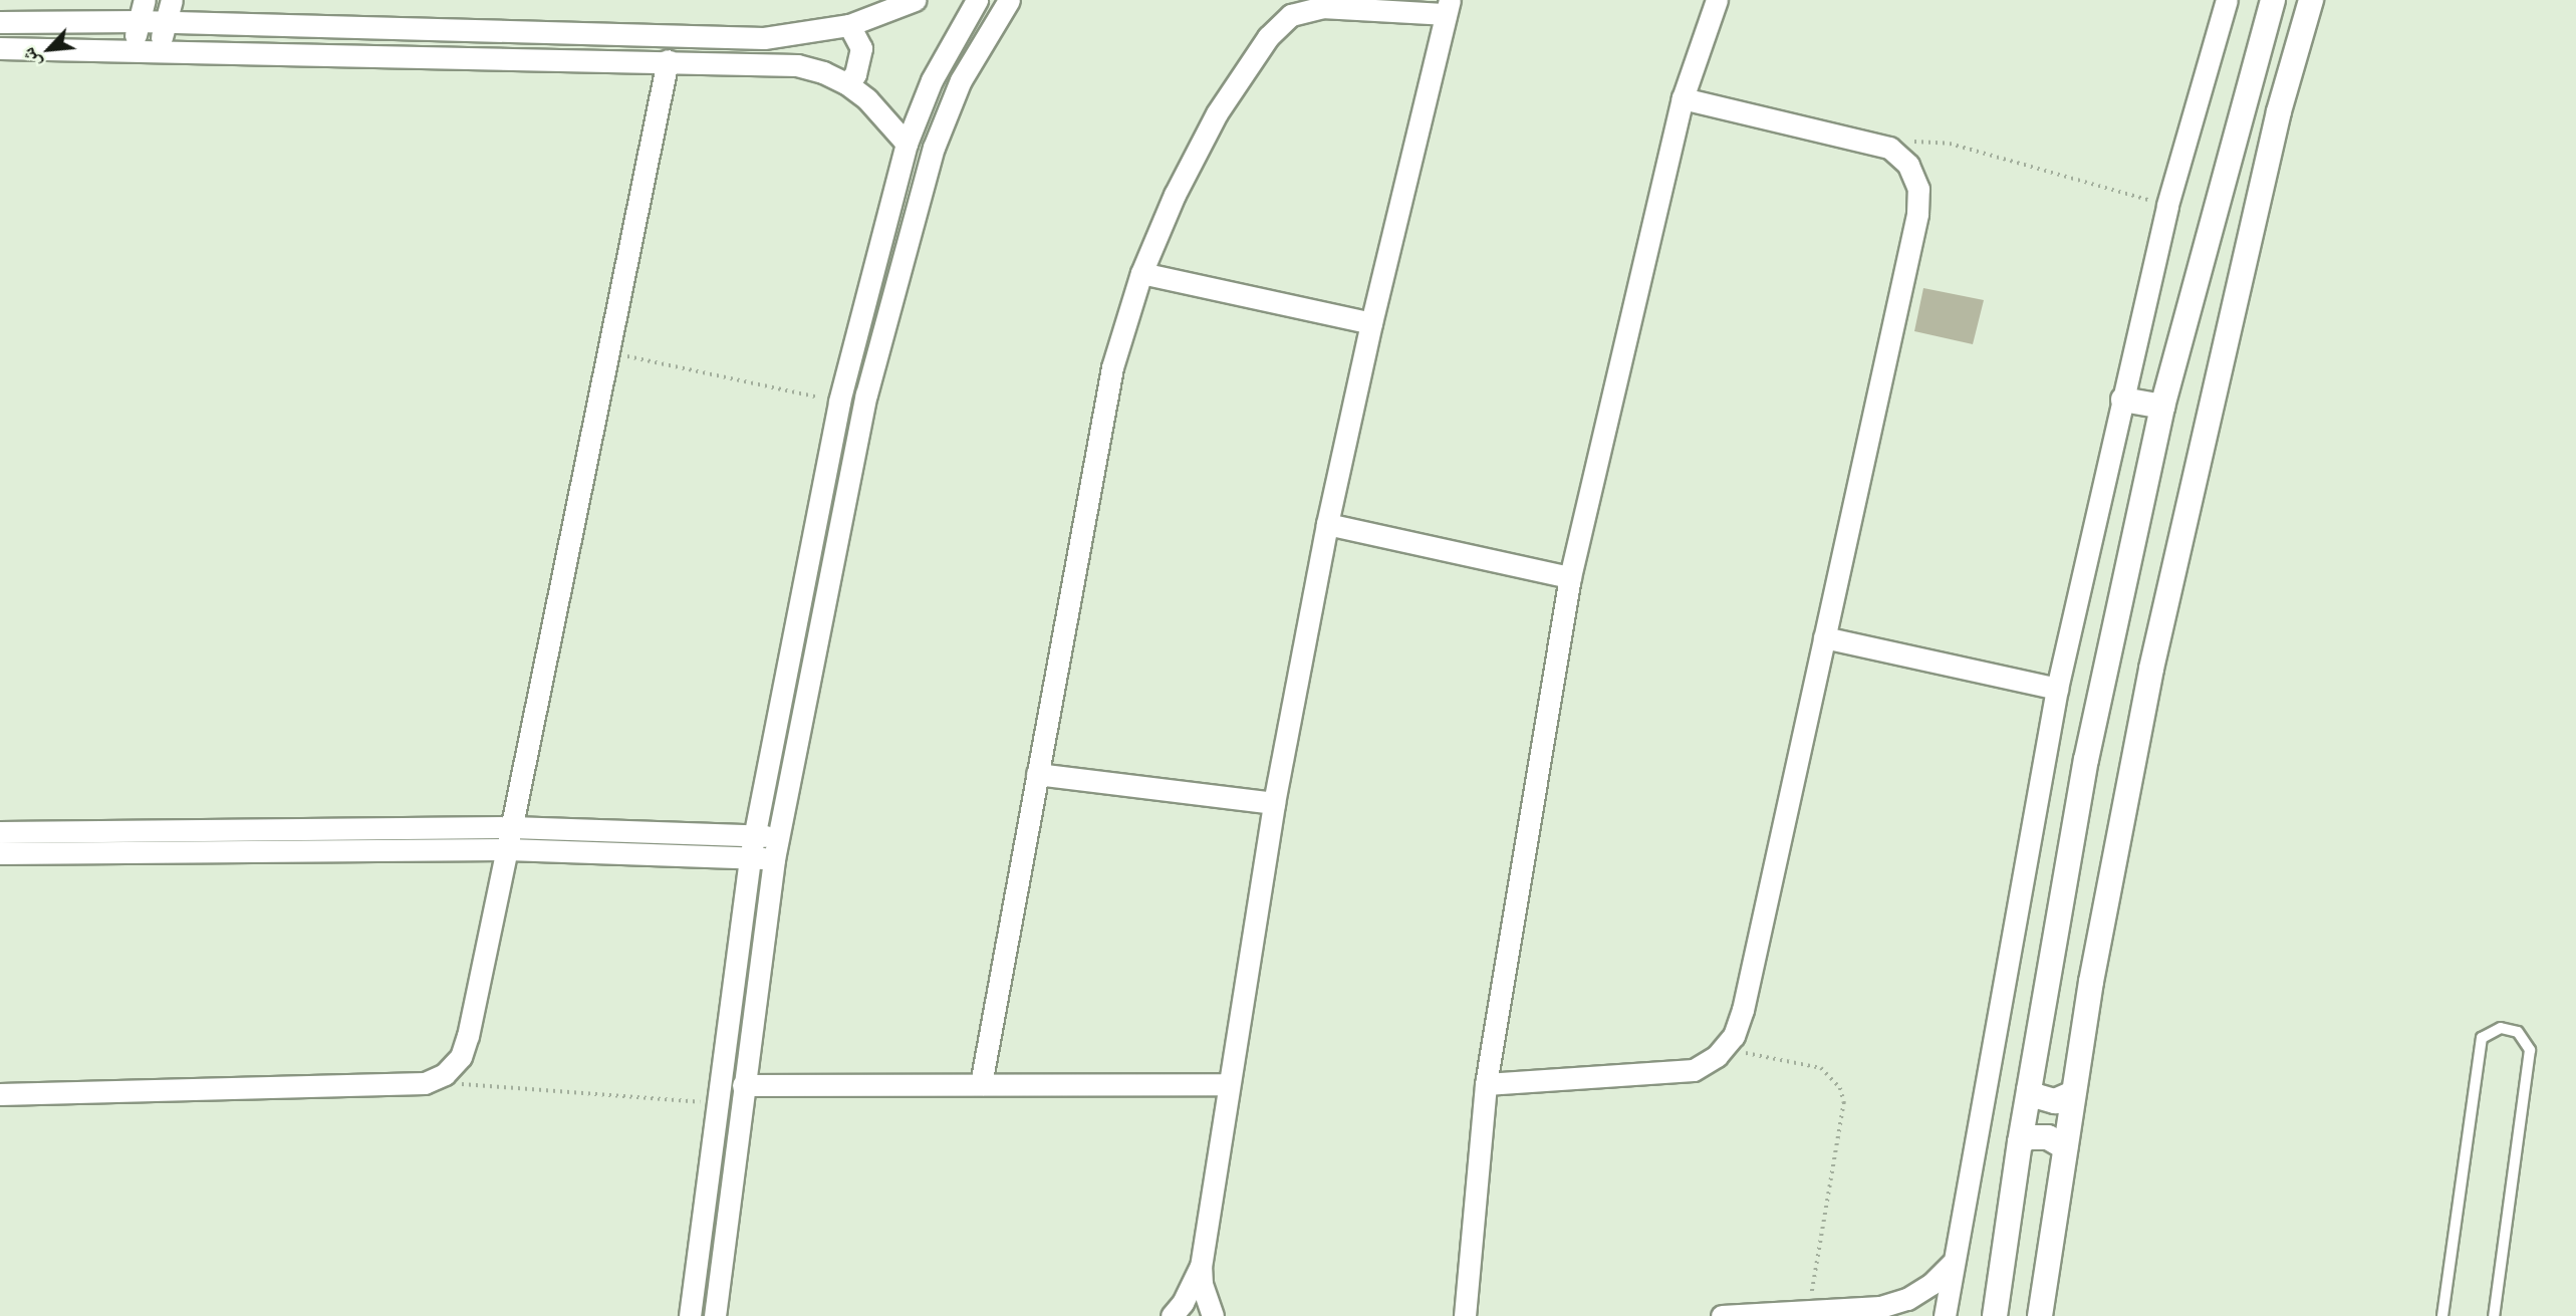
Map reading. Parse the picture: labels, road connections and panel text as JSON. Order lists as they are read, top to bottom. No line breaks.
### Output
{"north":"bottom left"}
